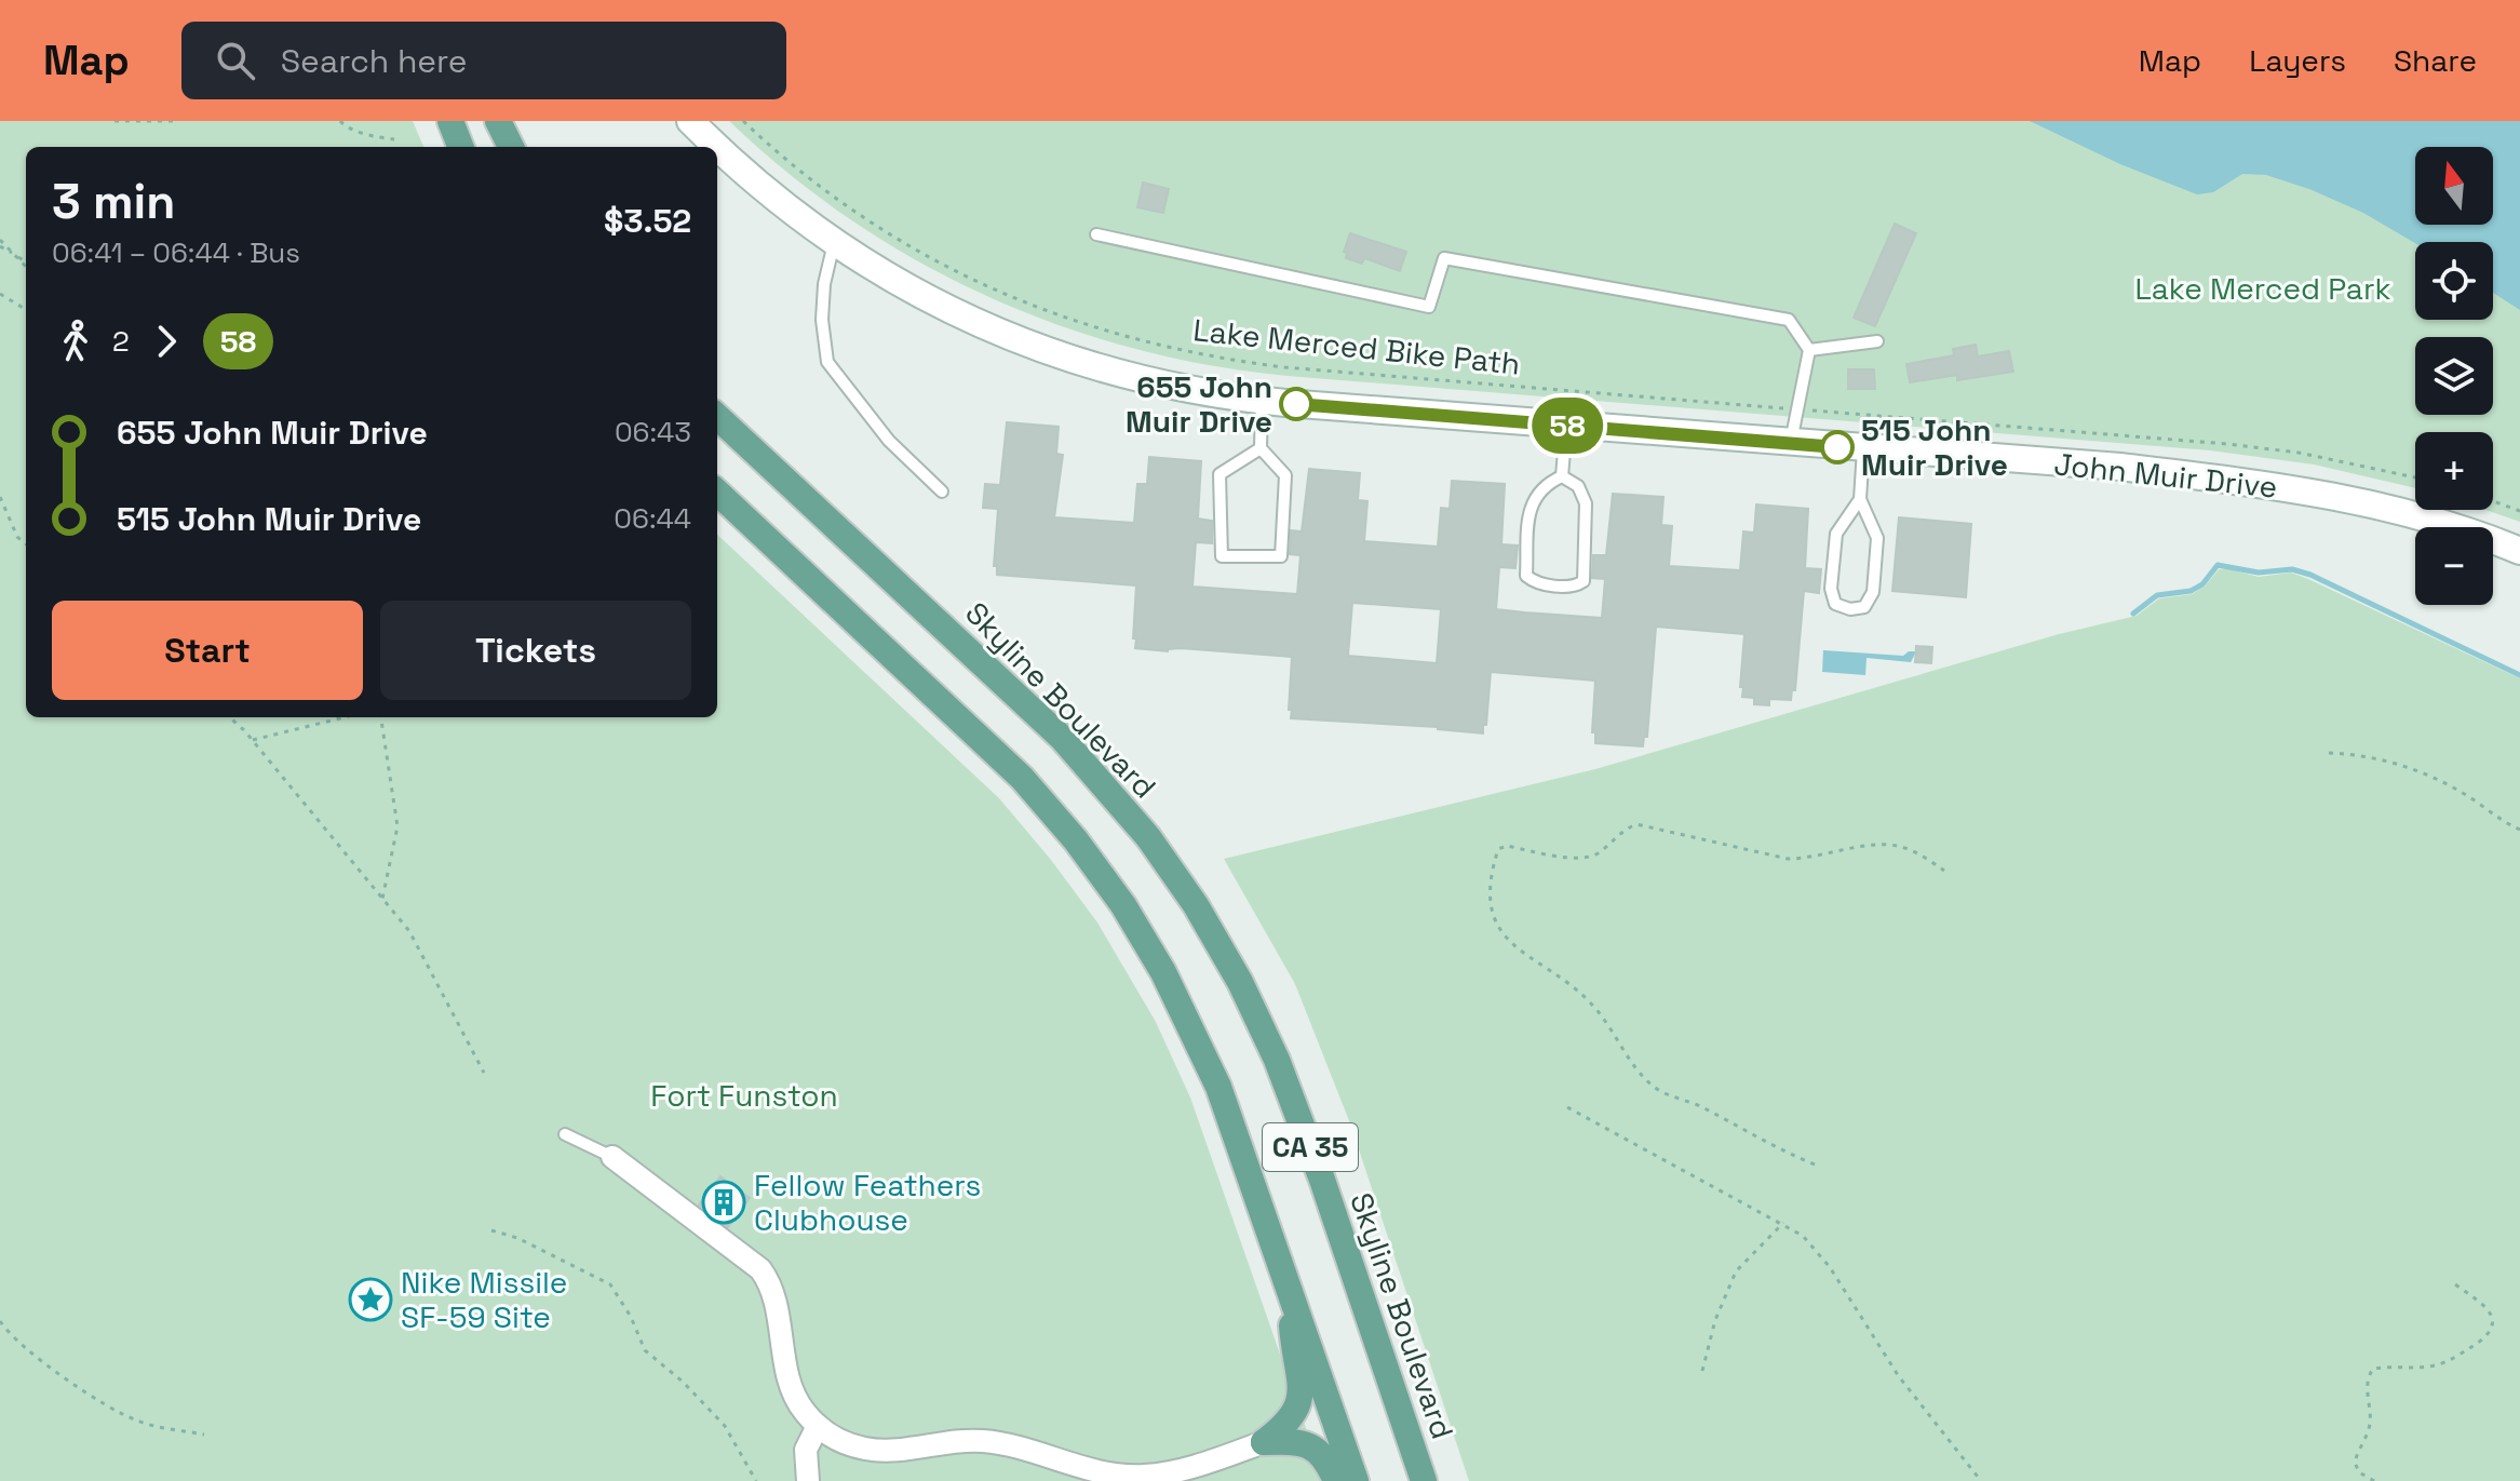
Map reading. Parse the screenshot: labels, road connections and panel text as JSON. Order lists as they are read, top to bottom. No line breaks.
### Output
{"streets":{"main road":["Skyline Boulevard","CA 35"],"street":["John Muir Drive"],"path":["Lake Merced Bike Path"]},"parks":["Lake Merced Park","Fort Funston"],"places":{"other":["655 John Muir Drive","515 John Muir Drive"],"building":["Fellow Feathers Clubhouse"],"place":["Nike Missile SF-59 Site"]},"lines":["bus line 58"],"north":"top","page":{"header":"Map","search":"Search here","nav":["Map","Layers","Share"],"on_map":"58","map_buttons":["+","−"],"heading":["3 min","06:41 – 06:44 · Bus","$3.52"],"legs":["2","58"],"list":[{"name":"655 John Muir Drive","value":"06:43"},{"name":"515 John Muir Drive","value":"06:44"}],"buttons":["Start","Tickets"]}}
